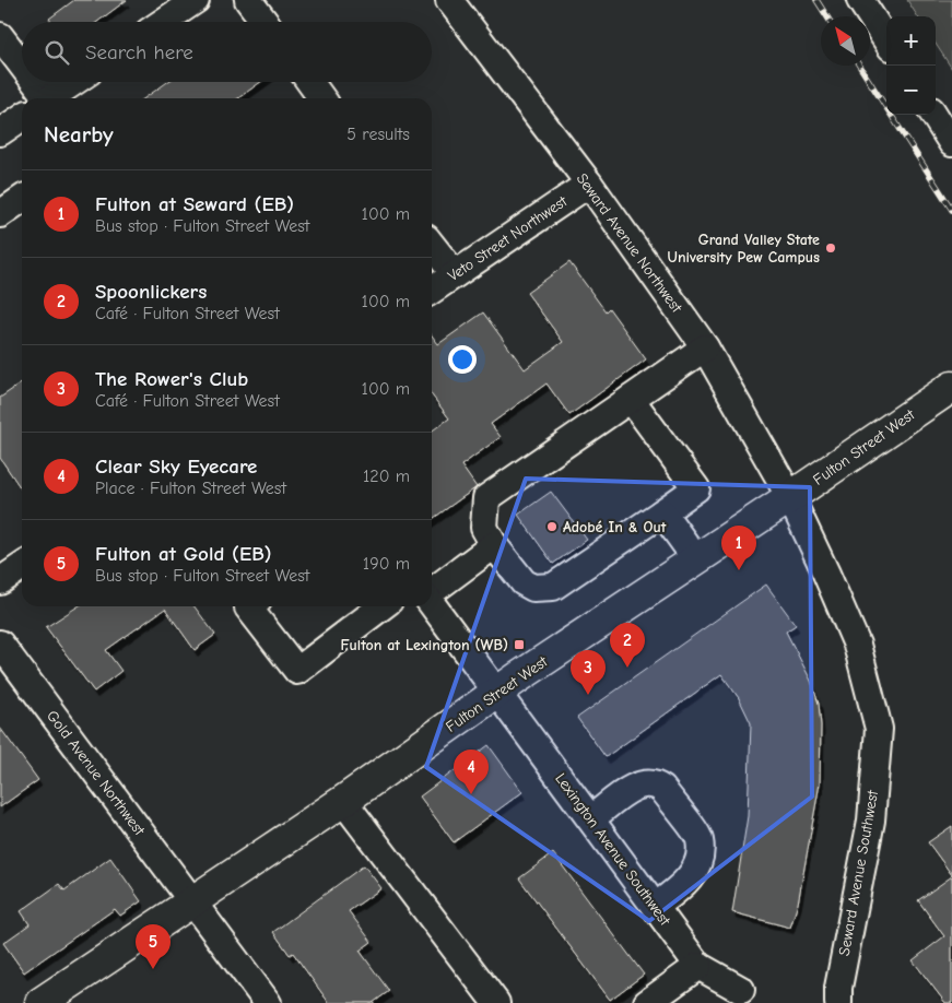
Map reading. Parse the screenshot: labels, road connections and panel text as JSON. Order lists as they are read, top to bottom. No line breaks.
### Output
{"streets":{"main road":["Fulton Street West"],"street":["Veto Street Northwest","Seward Avenue Northwest","Gold Avenue Northwest","Lexington Avenue Southwest","Seward Avenue Southwest"]},"crossings":[["Veto Street Northwest","Seward Avenue Northwest"],["Seward Avenue Northwest","Fulton Street West"],["Seward Avenue Northwest","Seward Avenue Southwest"],["Fulton Street West","Gold Avenue Northwest"],["Fulton Street West","Lexington Avenue Southwest"],["Fulton Street West","Seward Avenue Southwest"]],"places":{"other":["Grand Valley State University Pew Campus","Adobé In & Out"],"transit":["Fulton at Lexington (WB)"]},"north":"top left","page":{"map_buttons":["+","−"],"search":"Search here","heading":["Nearby","5 results"],"list":[{"mark":"1","name":"Fulton at Seward (EB)","note":"Bus stop · Fulton Street West","value":"100 m"},{"mark":"2","name":"Spoonlickers","note":"Café · Fulton Street West","value":"100 m"},{"mark":"3","name":"The Rower's Club","note":"Café · Fulton Street West","value":"100 m"},{"mark":"4","name":"Clear Sky Eyecare","note":"Place · Fulton Street West","value":"120 m"},{"mark":"5","name":"Fulton at Gold (EB)","note":"Bus stop · Fulton Street West","value":"190 m"}],"pins":["1","2","3","4","5"]}}
